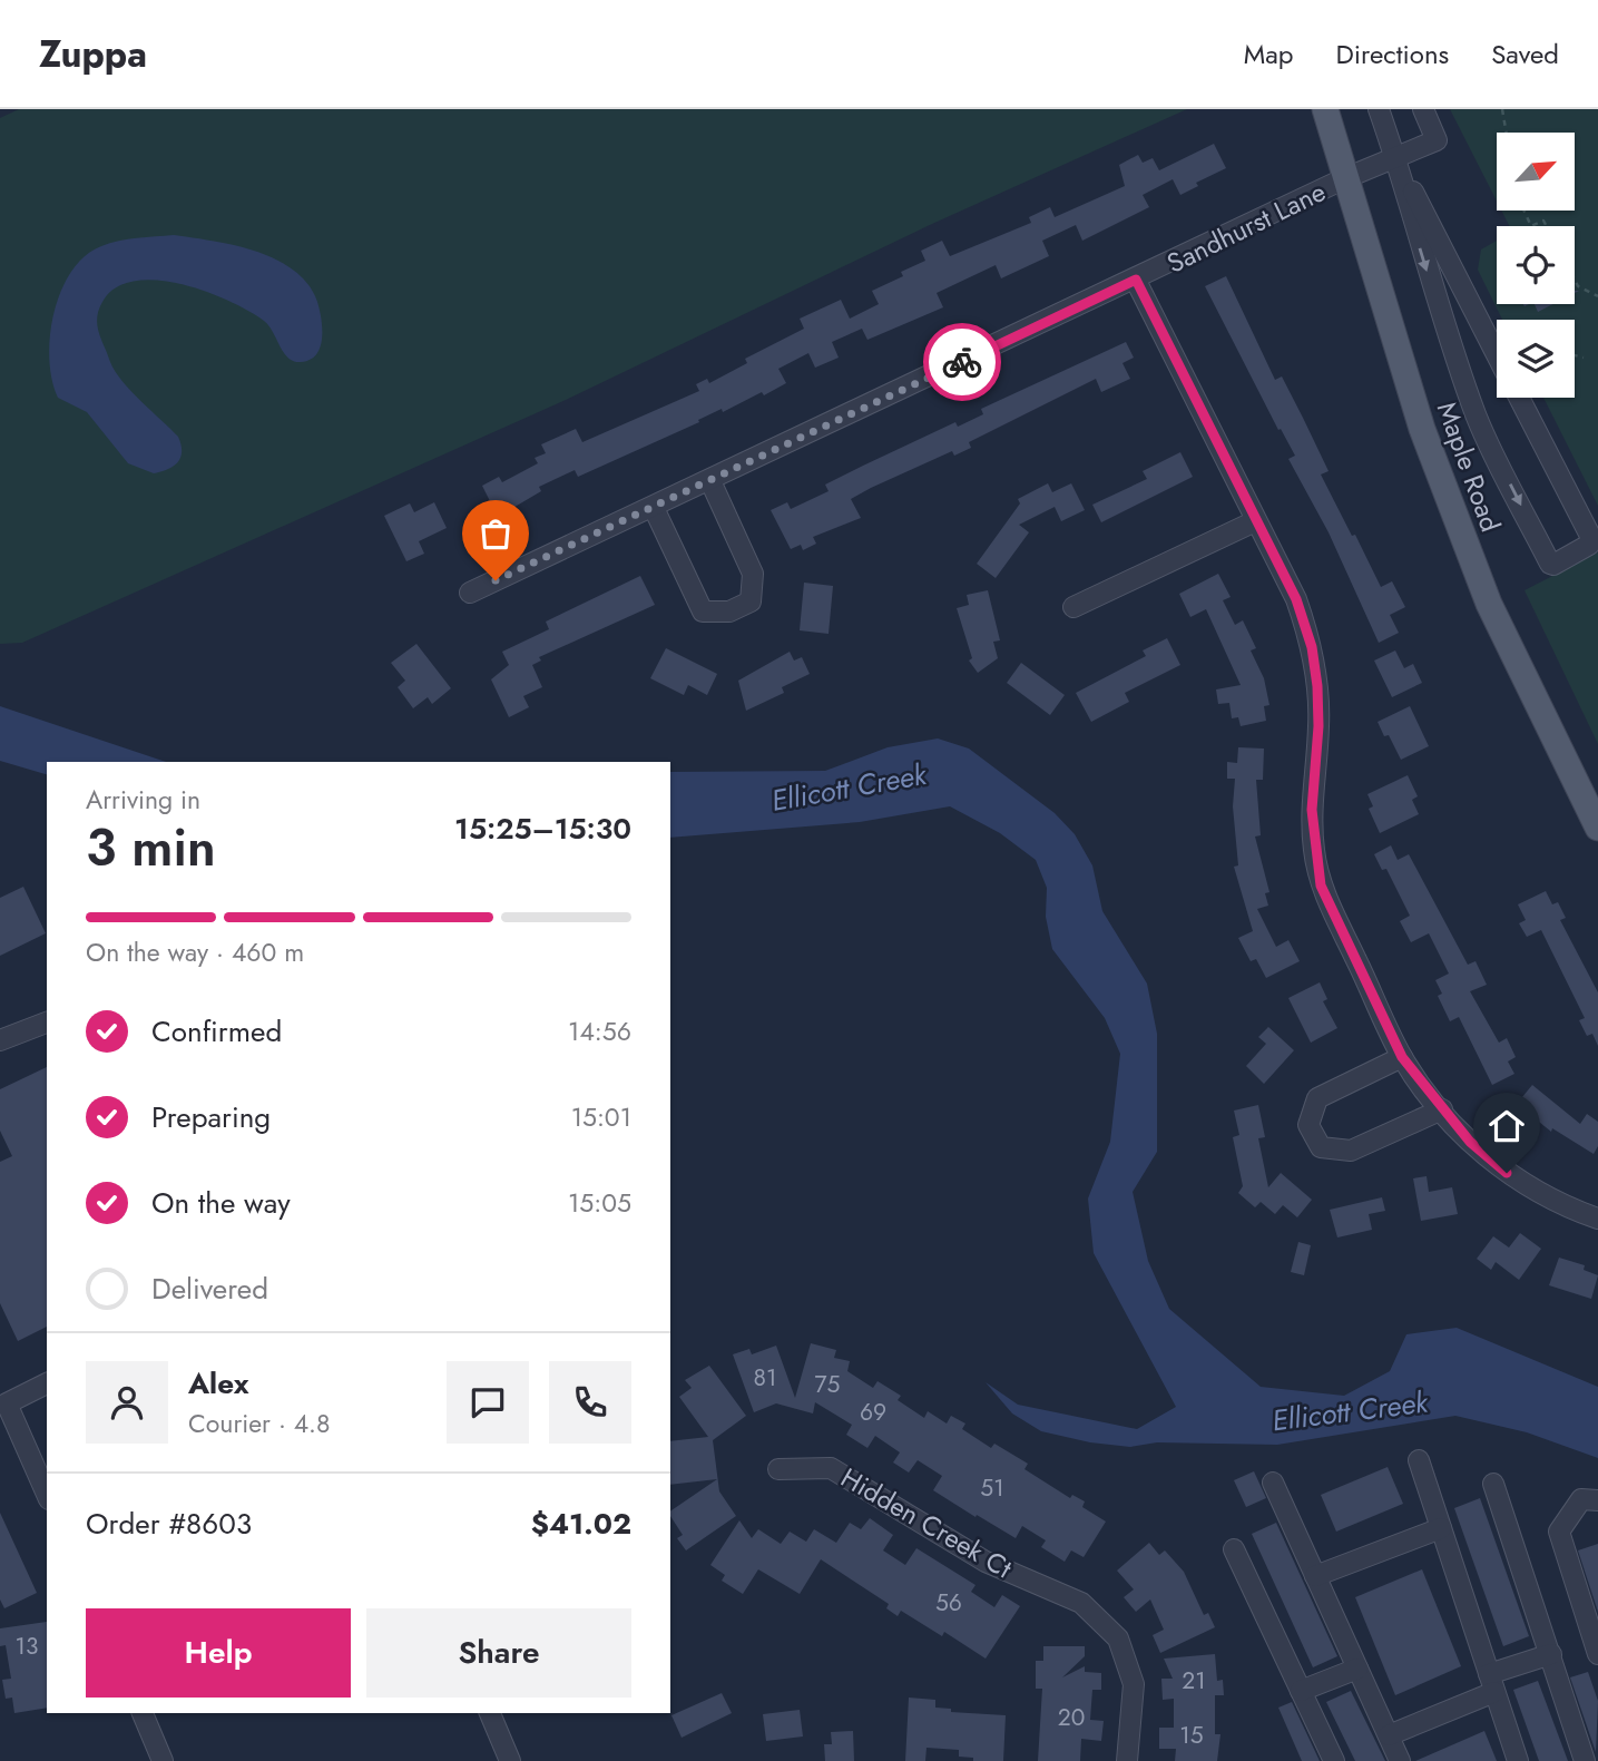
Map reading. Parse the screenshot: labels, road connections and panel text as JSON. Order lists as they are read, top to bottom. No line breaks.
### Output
{"streets":{"main road":["Maple Road"],"street":["Sandhurst Lane","Hidden Creek Ct"]},"crossings":[["Sandhurst Lane","Maple Road"]],"water":["Ellicott Creek"],"house_numbers":["81","75","69","51","56","13","21","20","15"],"north":"top right","page":{"header":"Zuppa","nav":["Map","Directions","Saved"],"heading":["3 min","Arriving in","15:25–15:30"],"panel":["Alex","Courier · 4.8","Order #8603","$41.02"],"bar":"On the way · 460 m","list":[["Confirmed","14:56"],["Preparing","15:01"],["On the way","15:05"],"Delivered"],"buttons":["Help","Share"]}}
